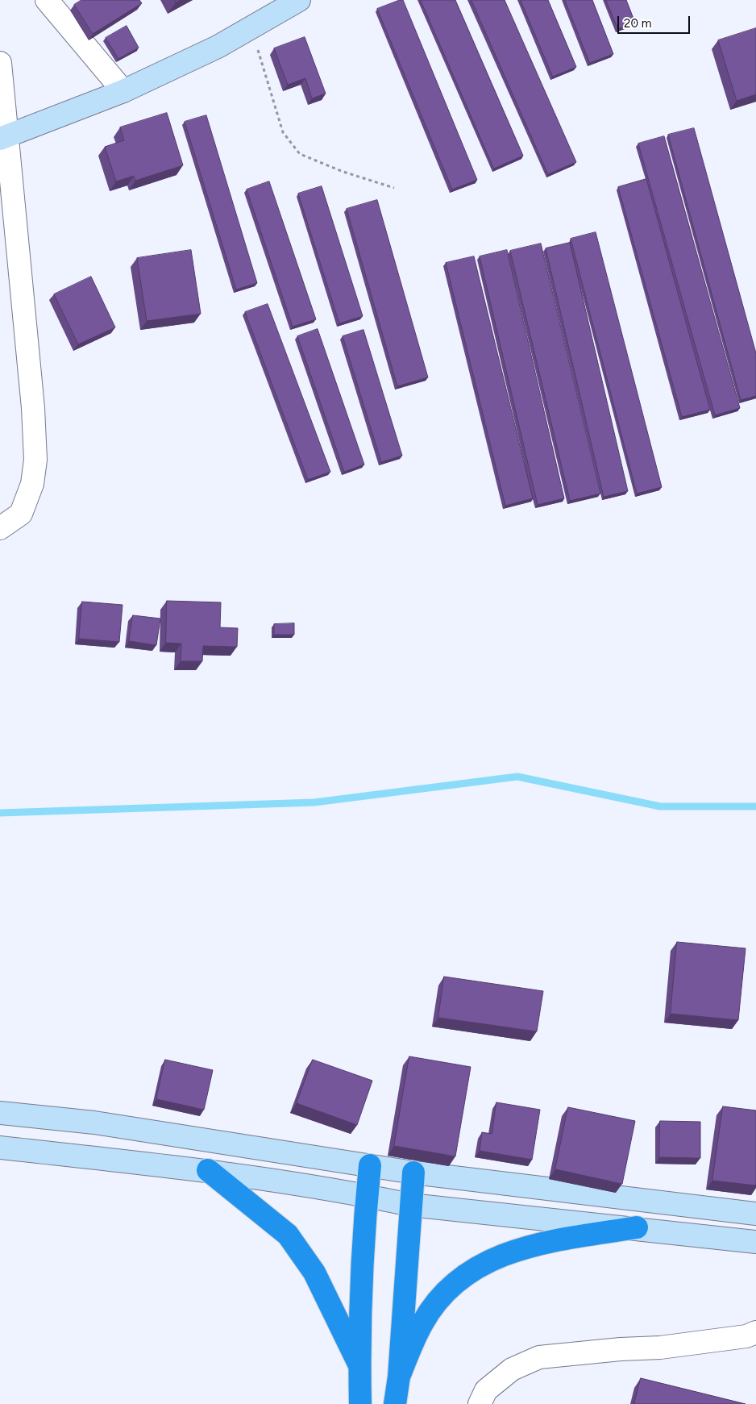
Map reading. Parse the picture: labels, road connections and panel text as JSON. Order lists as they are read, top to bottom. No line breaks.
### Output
{"scale_bar":"20 m"}
